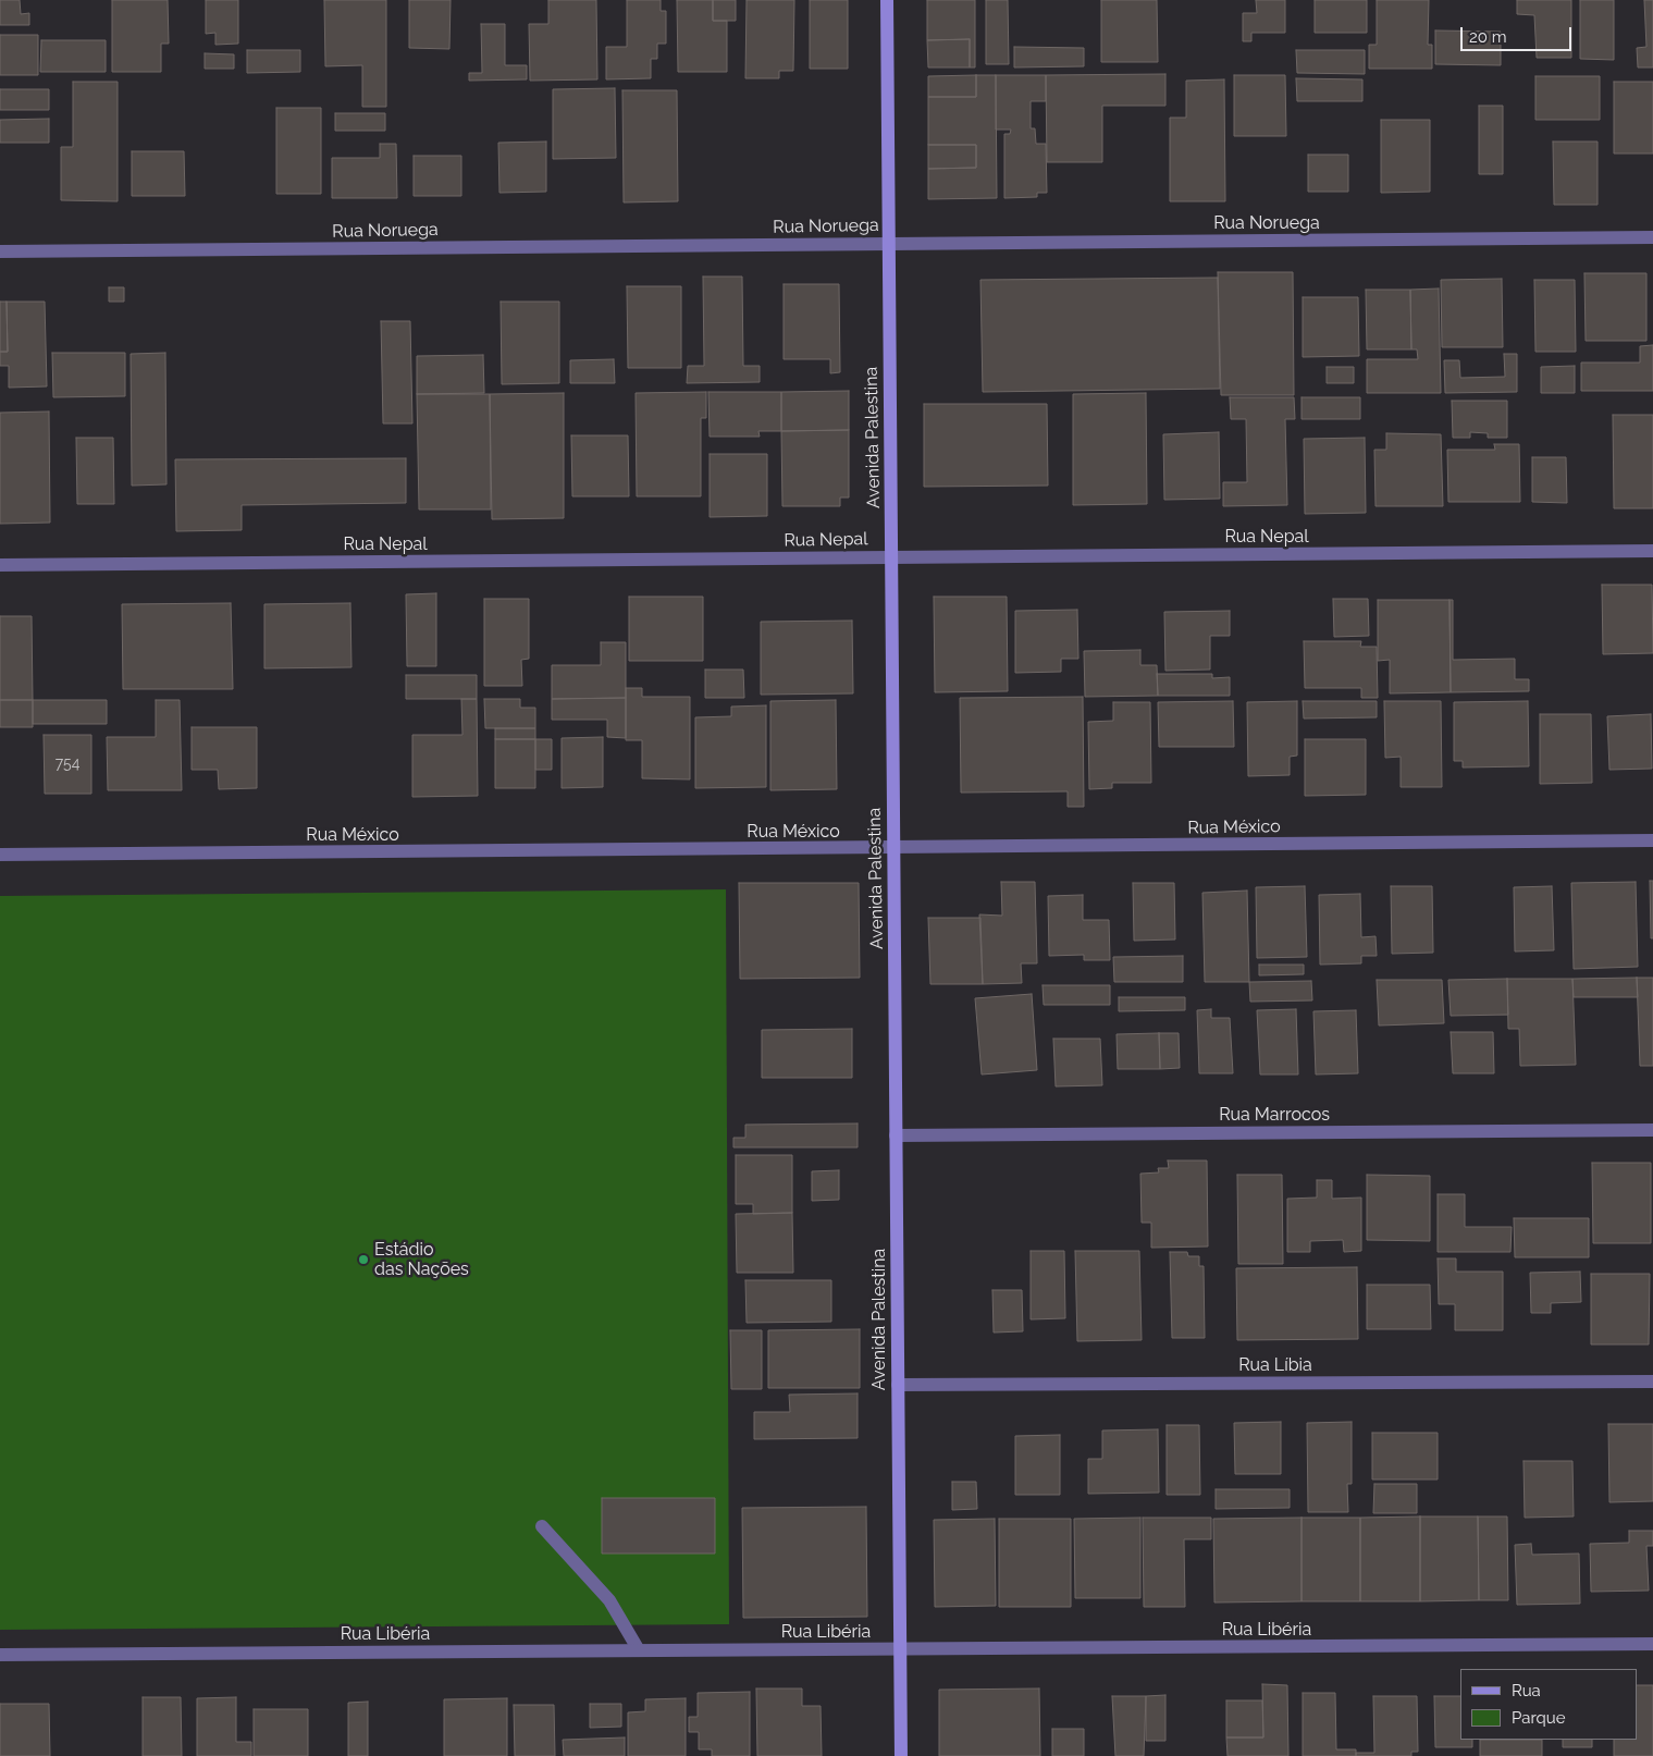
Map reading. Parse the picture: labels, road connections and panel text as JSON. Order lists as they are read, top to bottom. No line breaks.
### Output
{"streets":{"street":["Rua Noruega","Avenida Palestina","Rua Nepal","Rua México","Rua Marrocos","Rua Líbia","Rua Libéria"]},"crossings":[["Rua Noruega","Avenida Palestina"],["Avenida Palestina","Rua Nepal"],["Avenida Palestina","Rua México"],["Avenida Palestina","Rua Marrocos"],["Avenida Palestina","Rua Líbia"],["Avenida Palestina","Rua Libéria"]],"places":["Estádio das Nações"],"house_numbers":["754"],"legend":["Rua","Parque"],"scale_bar":"20 m"}
